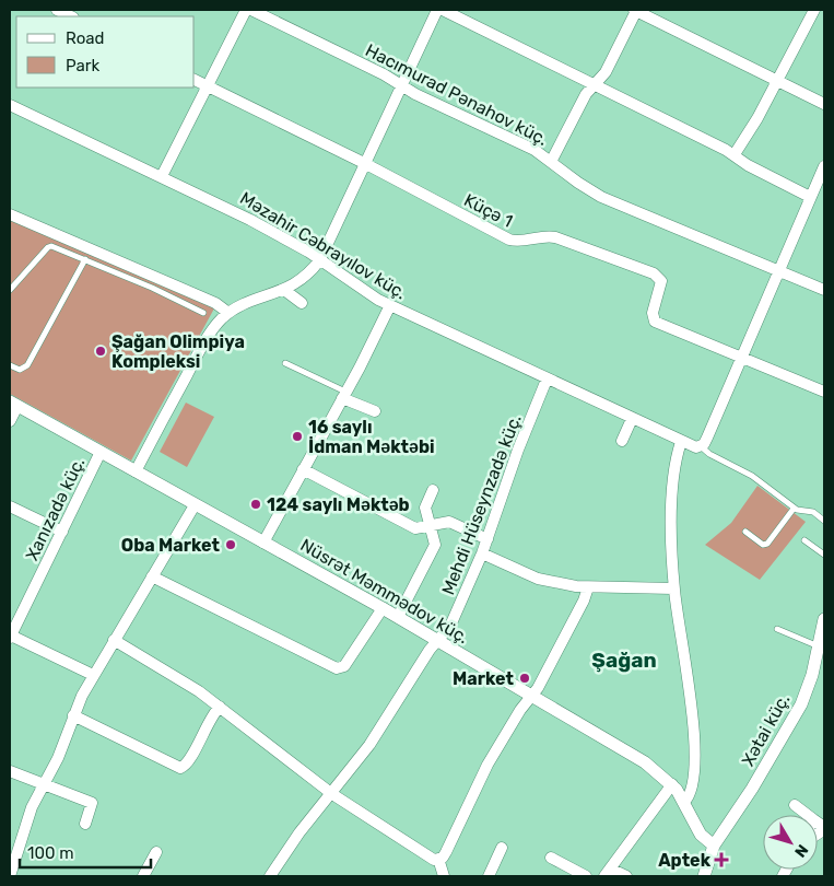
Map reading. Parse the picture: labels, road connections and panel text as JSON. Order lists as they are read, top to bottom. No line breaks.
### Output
{"streets":{"street":["Hacımurad Pənahov küç.","Küçə 1","Məzahir Cəbrayılov küç.","Mehdi Hüseynzadə küç.","Xanızadə küç.","Nüsrət Məmmədov küç.","Xətai küç."]},"crossings":[["Məzahir Cəbrayılov küç.","Mehdi Hüseynzadə küç."],["Mehdi Hüseynzadə küç.","Nüsrət Məmmədov küç."],["Xanızadə küç.","Nüsrət Məmmədov küç."],["Nüsrət Məmmədov küç.","Xətai küç."]],"districts":["Şağan"],"places":{"other":["Şağan Olimpiya Kompleksi","16 saylı İdman Məktəbi","124 saylı Məktəb","Oba Market","Market"],"health":["Aptek"]},"legend":["Road","Park"],"scale_bar":"100 m","north":"bottom right"}
